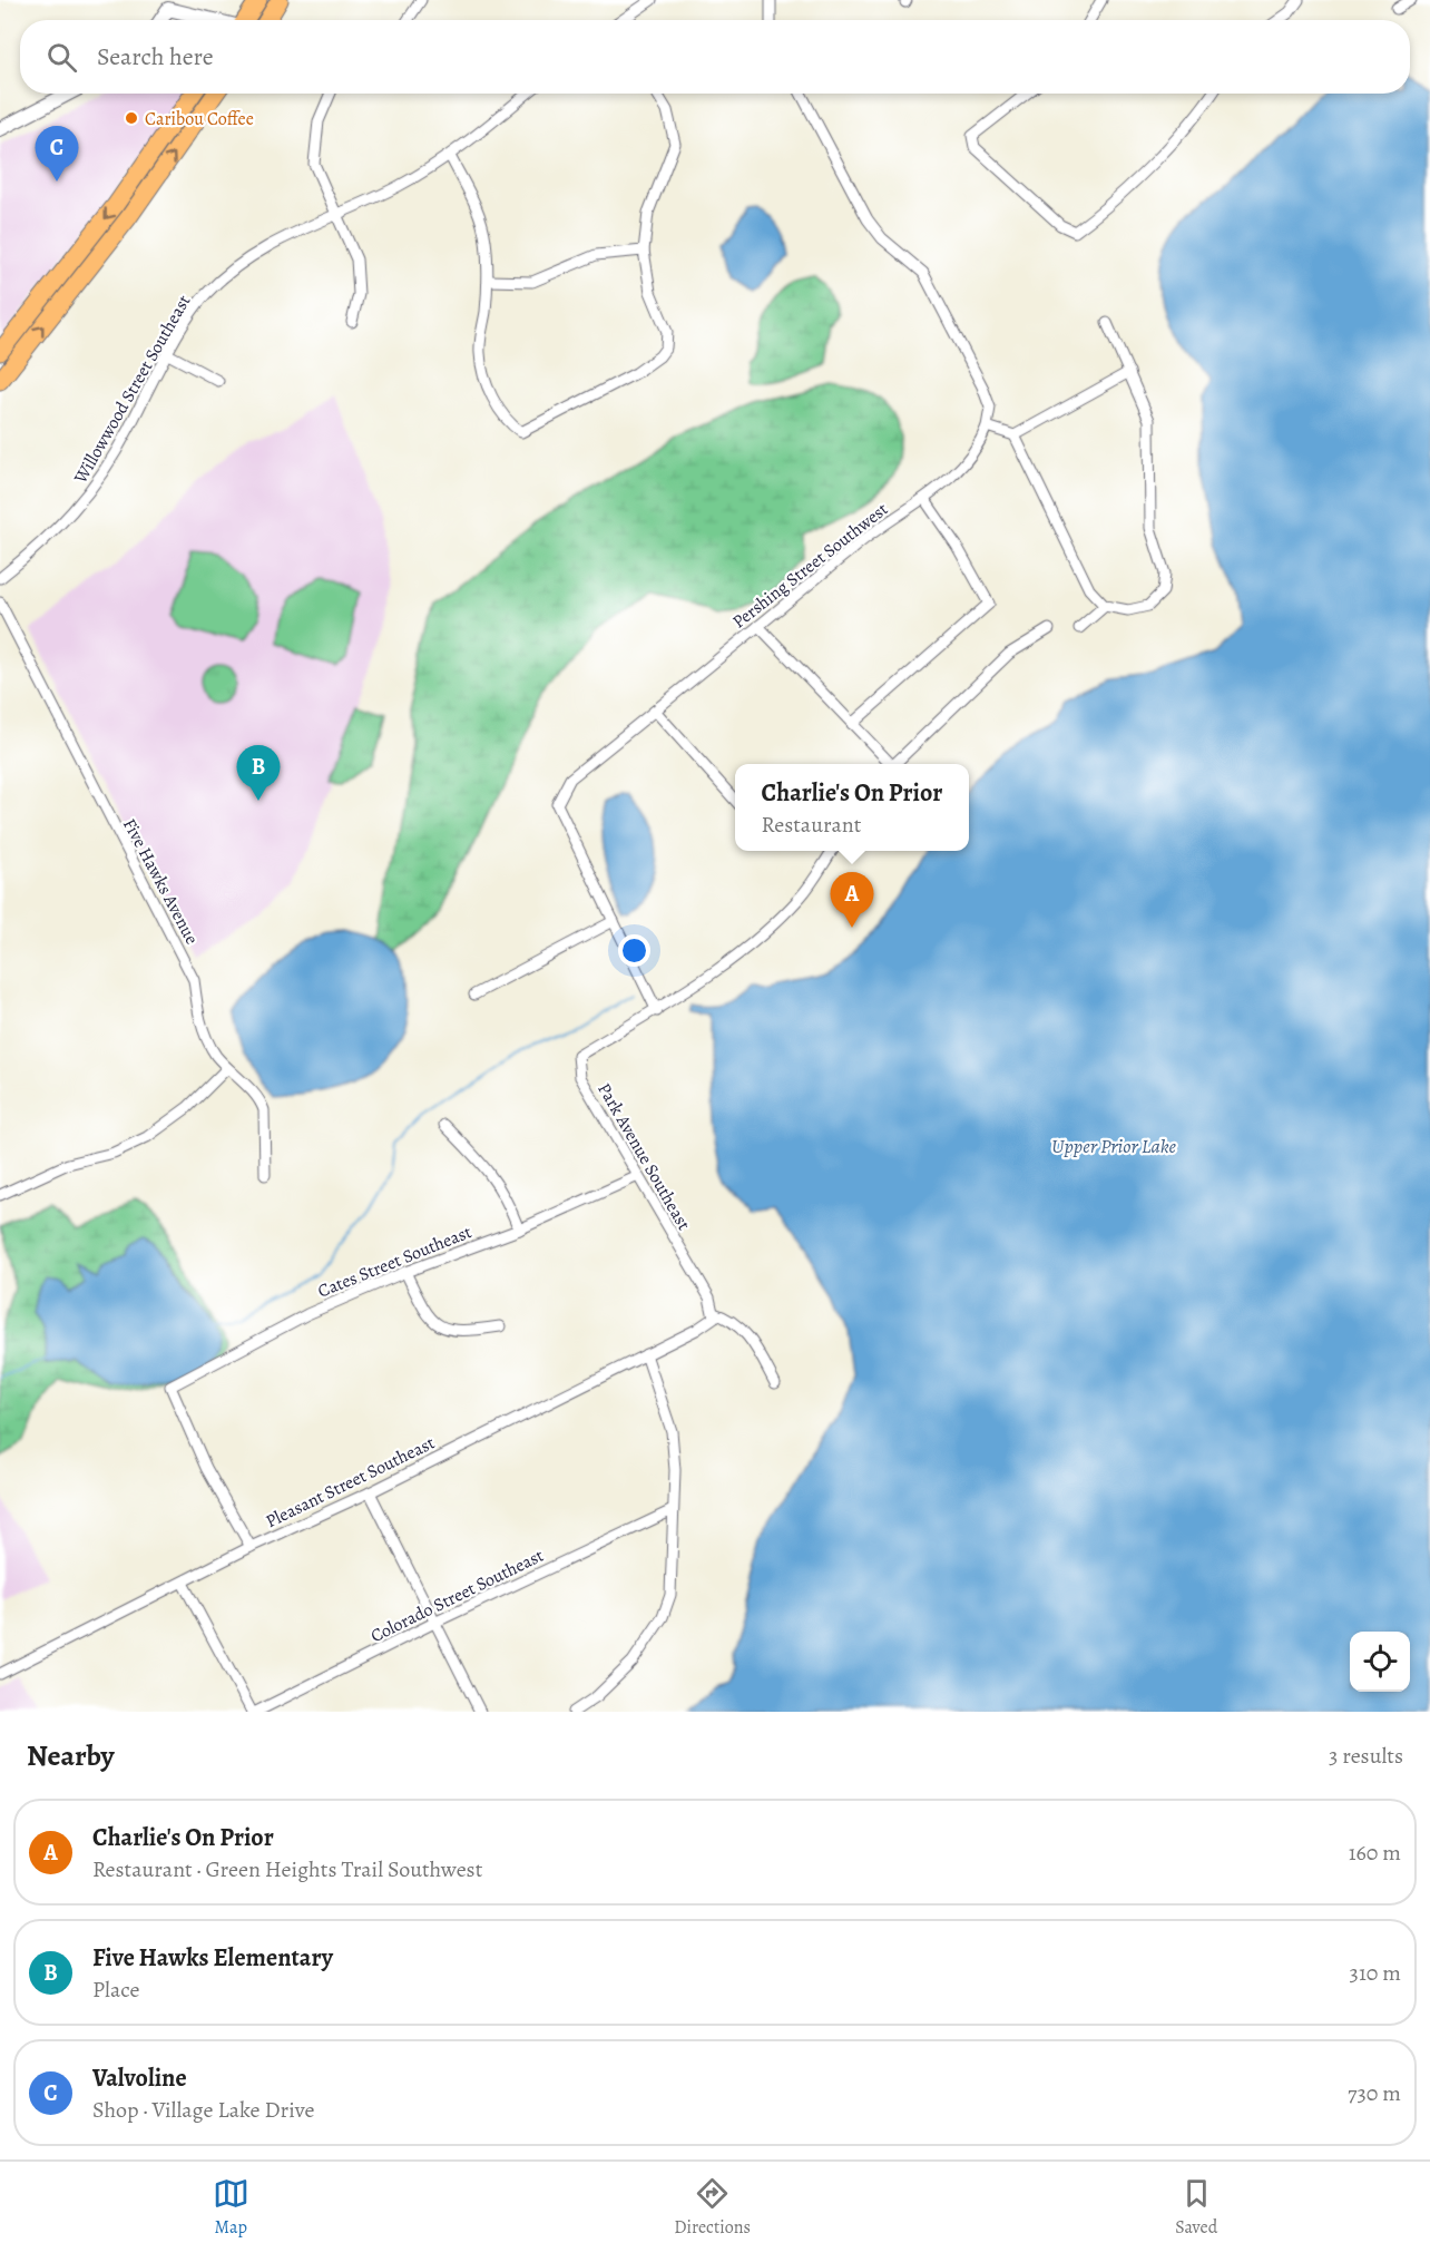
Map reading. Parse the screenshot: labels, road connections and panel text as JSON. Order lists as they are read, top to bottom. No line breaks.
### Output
{"streets":{"street":["Willowwood Street Southeast","Pershing Street Southwest","Five Hawks Avenue","Park Avenue Southeast","Cates Street Southeast","Pleasant Street Southeast","Colorado Street Southeast"]},"crossings":[["Park Avenue Southeast","Cates Street Southeast"],["Park Avenue Southeast","Pleasant Street Southeast"],["Cates Street Southeast","Pleasant Street Southeast"]],"water":["Upper Prior Lake"],"places":["Caribou Coffee"],"page":{"search":"Search here","pins":["C","B","A"],"popup":["Charlie's On Prior","Restaurant"],"heading":["Nearby","3 results"],"list":[{"mark":"A","name":"Charlie's On Prior","note":"Restaurant · Green Heights Trail Southwest","value":"160 m"},{"mark":"B","name":"Five Hawks Elementary","note":"Place","value":"310 m"},{"mark":"C","name":"Valvoline","note":"Shop · Village Lake Drive","value":"730 m"}],"nav":["Map","Directions","Saved"]}}
